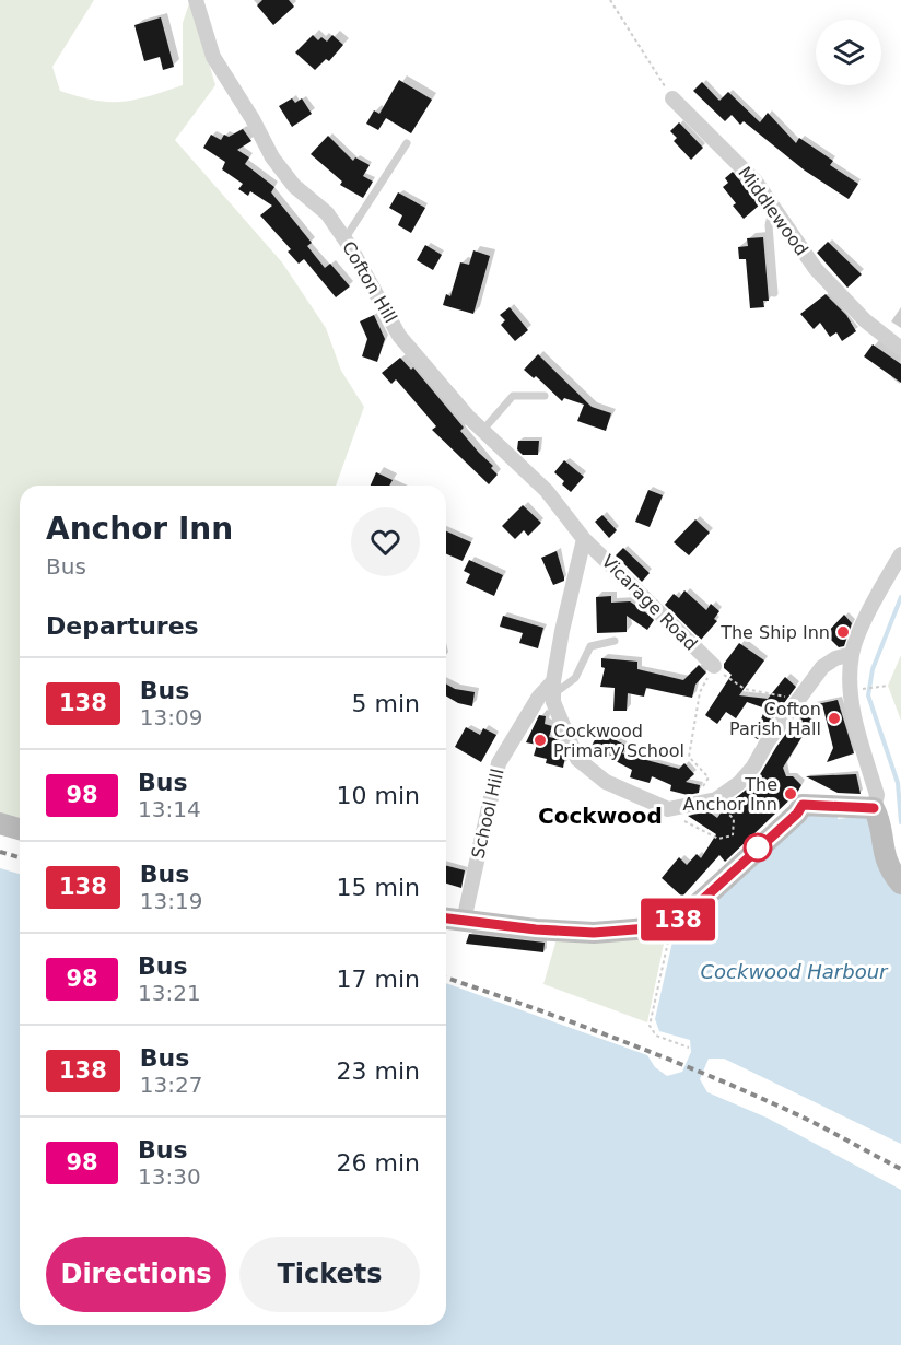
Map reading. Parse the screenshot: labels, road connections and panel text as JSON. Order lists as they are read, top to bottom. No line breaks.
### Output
{"streets":{"street":["Middlewood","Cofton Hill","Vicarage Road","School Hill"]},"crossings":[["Cofton Hill","Vicarage Road"]],"districts":["Cockwood"],"water":["Cockwood Harbour"],"places":["The Ship Inn","Cofton Parish Hall","Cockwood Primary School","The Anchor Inn"],"lines":["bus line 138"],"page":{"on_map":"138","heading":[["Anchor Inn","Bus"],"Departures"],"list":[{"mark":"138","name":"Bus","note":"13:09","value":"5 min"},{"mark":"98","name":"Bus","note":"13:14","value":"10 min"},{"mark":"138","name":"Bus","note":"13:19","value":"15 min"},{"mark":"98","name":"Bus","note":"13:21","value":"17 min"},{"mark":"138","name":"Bus","note":"13:27","value":"23 min"},{"mark":"98","name":"Bus","note":"13:30","value":"26 min"}],"buttons":["Directions","Tickets"]}}
